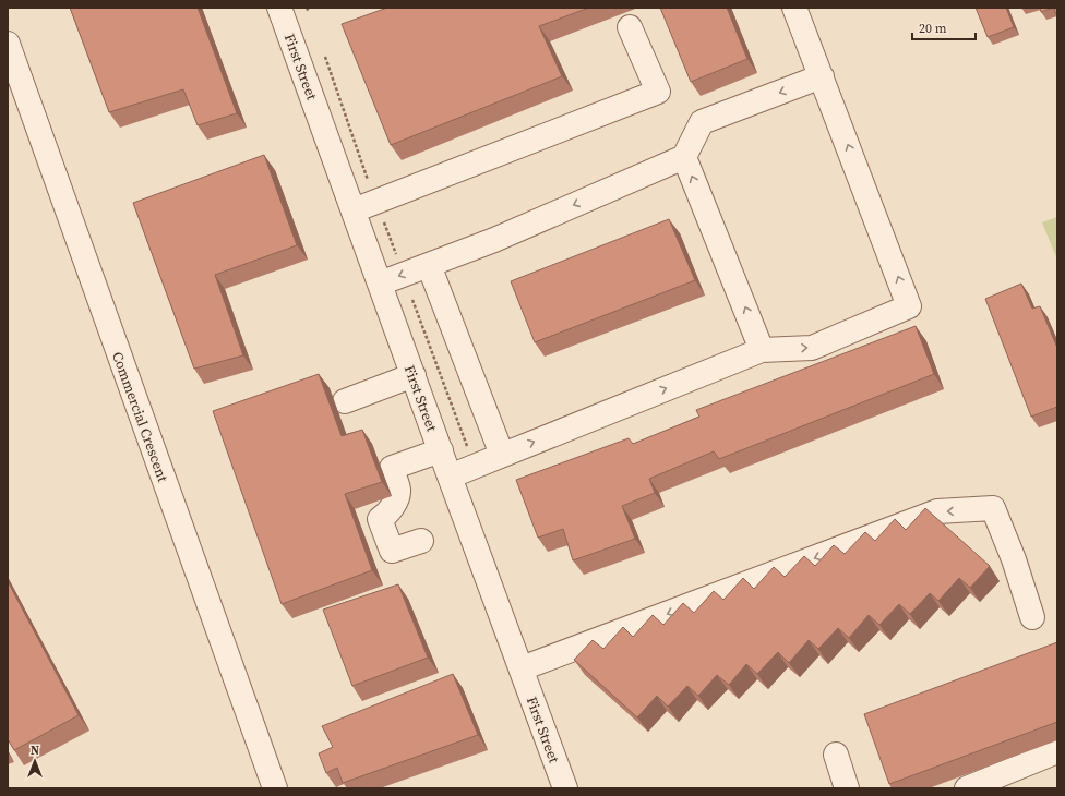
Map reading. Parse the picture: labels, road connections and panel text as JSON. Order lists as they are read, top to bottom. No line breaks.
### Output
{"streets":{"street":["First Street","Commercial Crescent"]},"scale_bar":"20 m","north":"top"}
